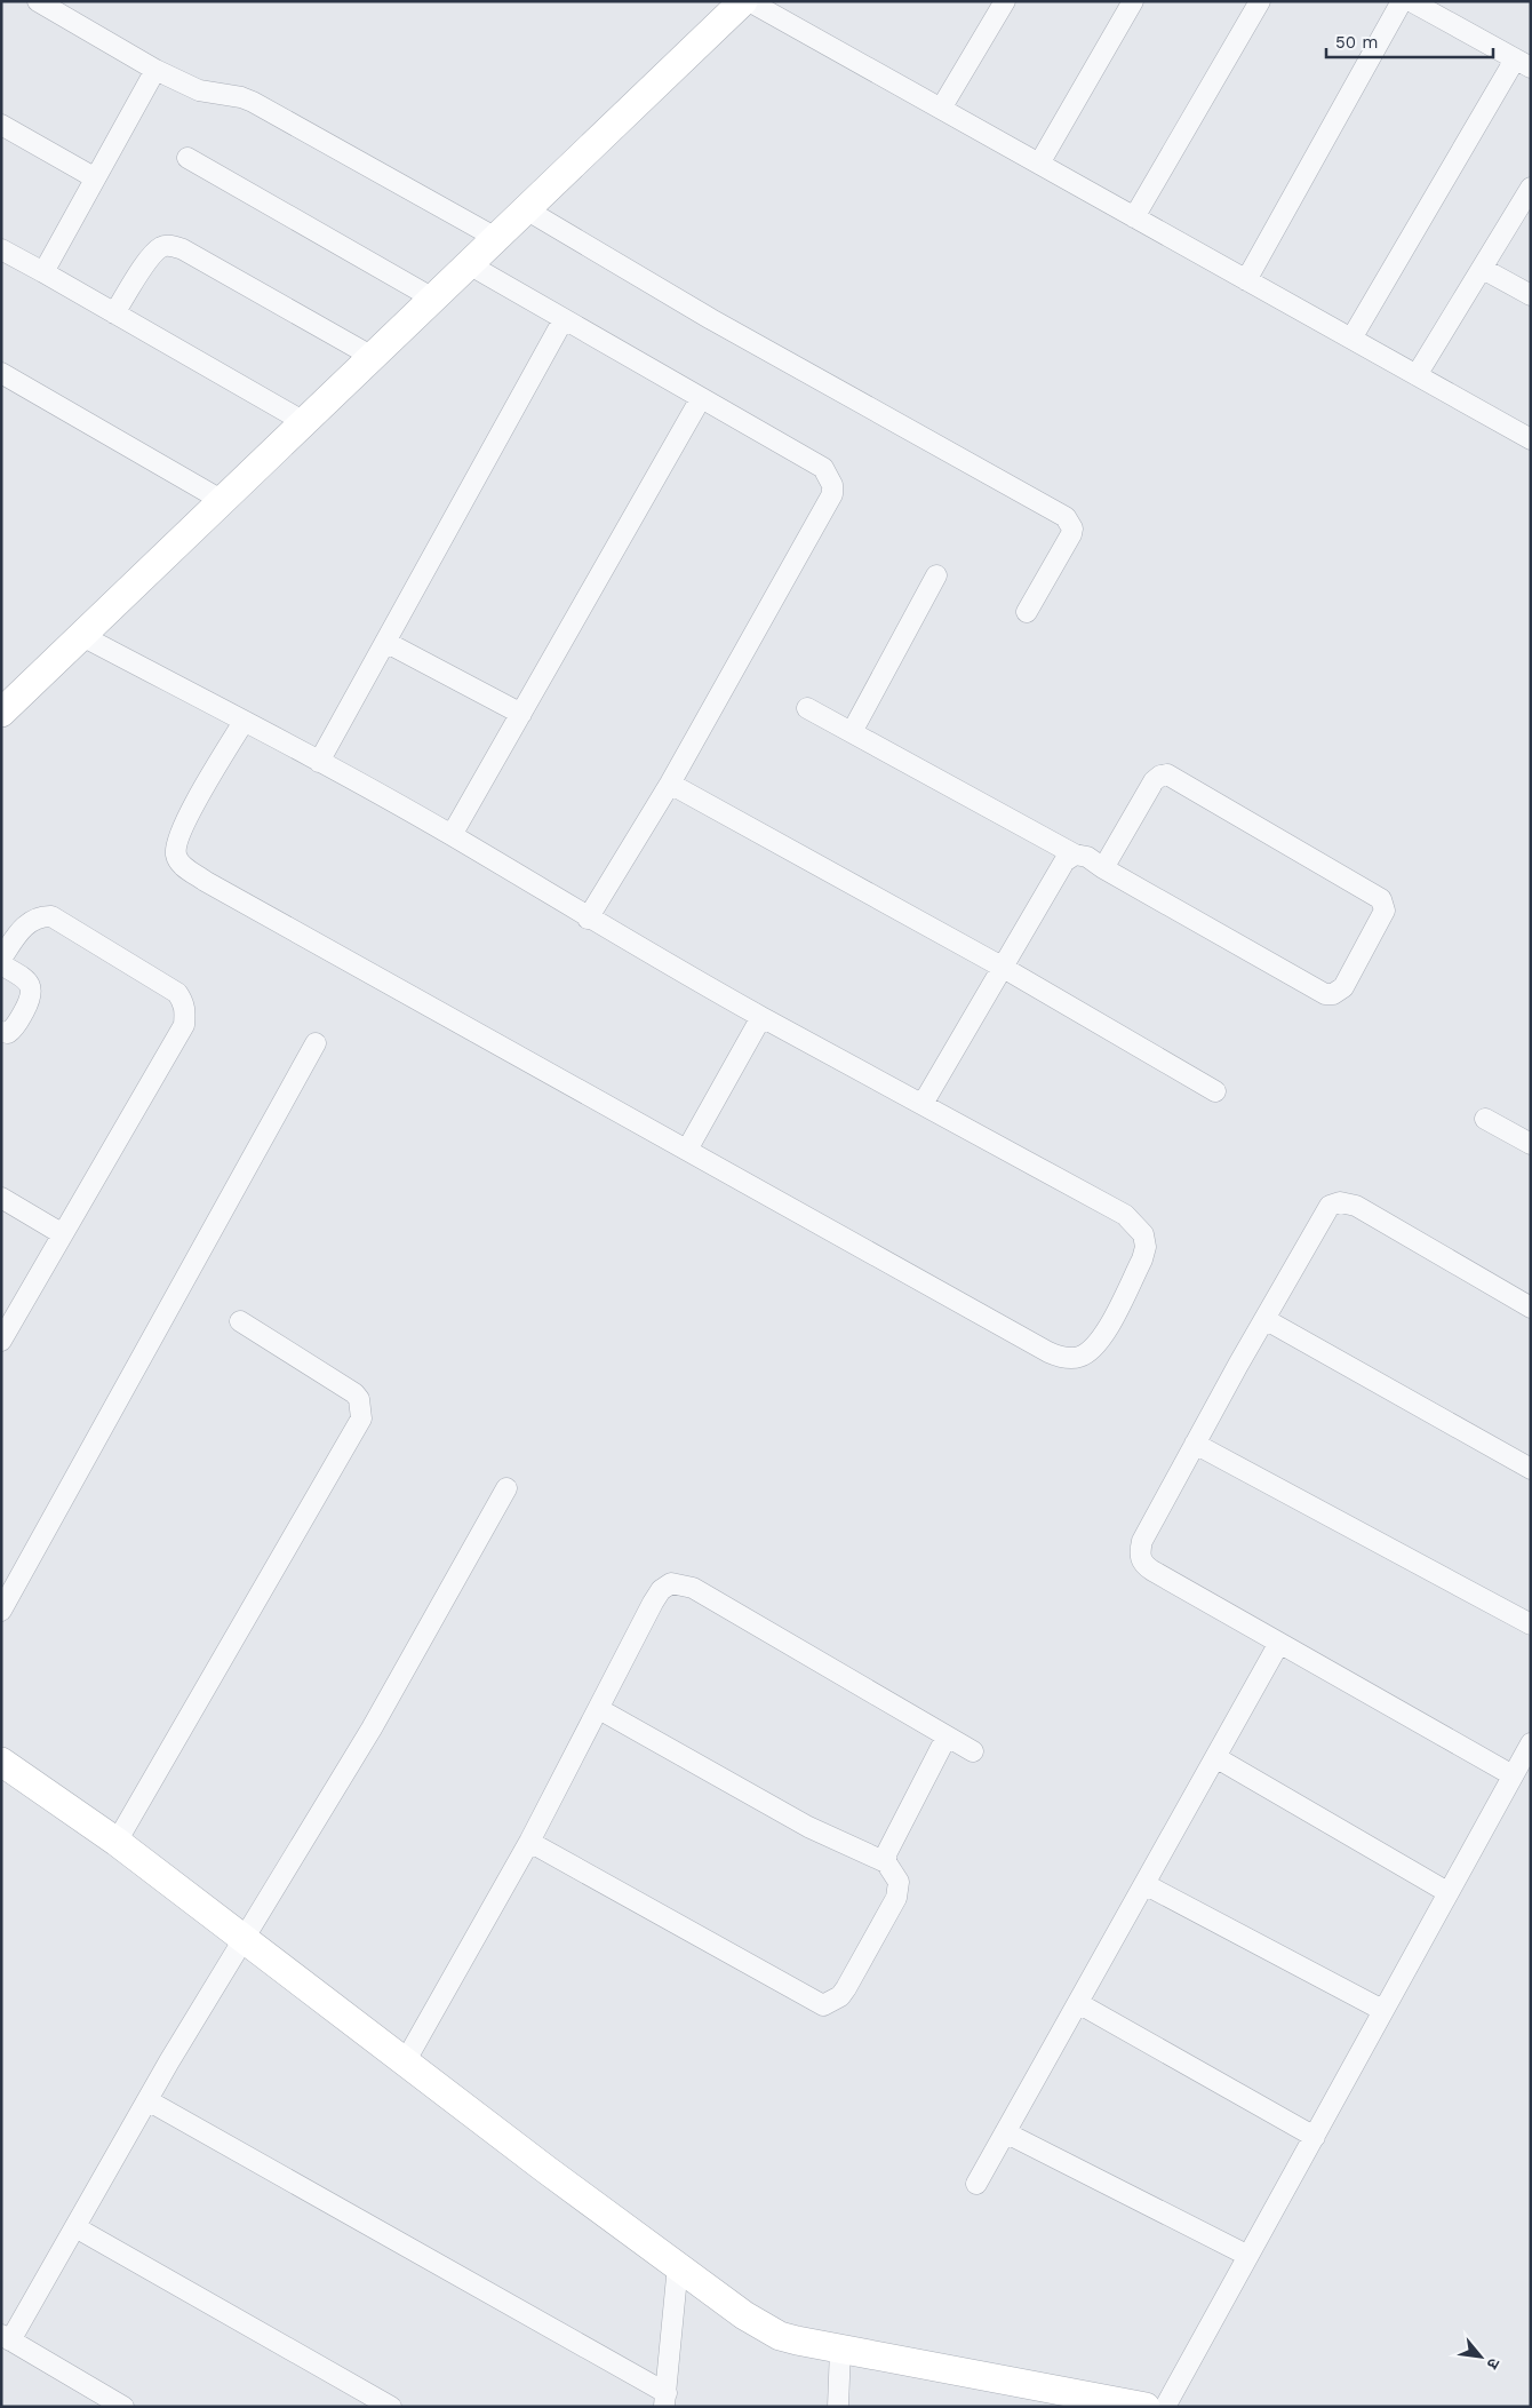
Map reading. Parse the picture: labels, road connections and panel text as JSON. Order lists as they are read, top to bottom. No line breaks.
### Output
{"scale_bar":"50 m","north":"bottom right"}
